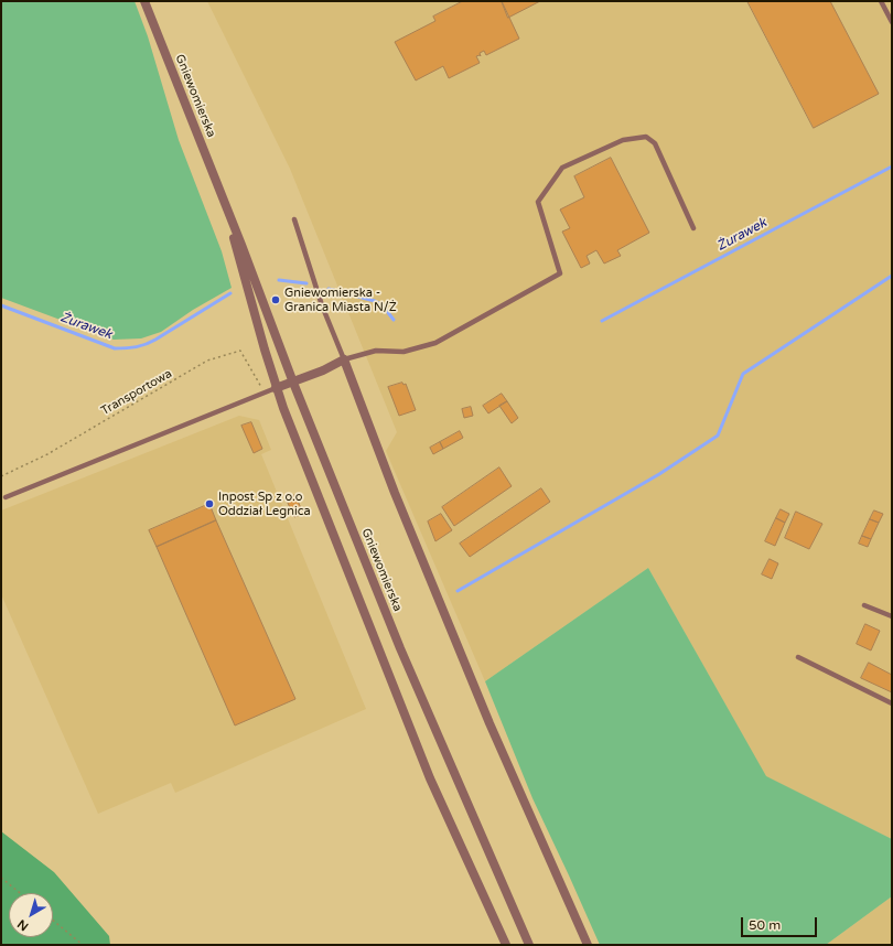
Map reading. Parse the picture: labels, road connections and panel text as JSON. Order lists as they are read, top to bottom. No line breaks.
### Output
{"streets":{"street":["Gniewomierska"],"path":["Transportowa"]},"water":["Żurawek"],"places":["Gniewomierska - Granica Miasta N/Ż","Inpost Sp z o.o Oddział Legnica"],"scale_bar":"50 m","north":"bottom left"}
